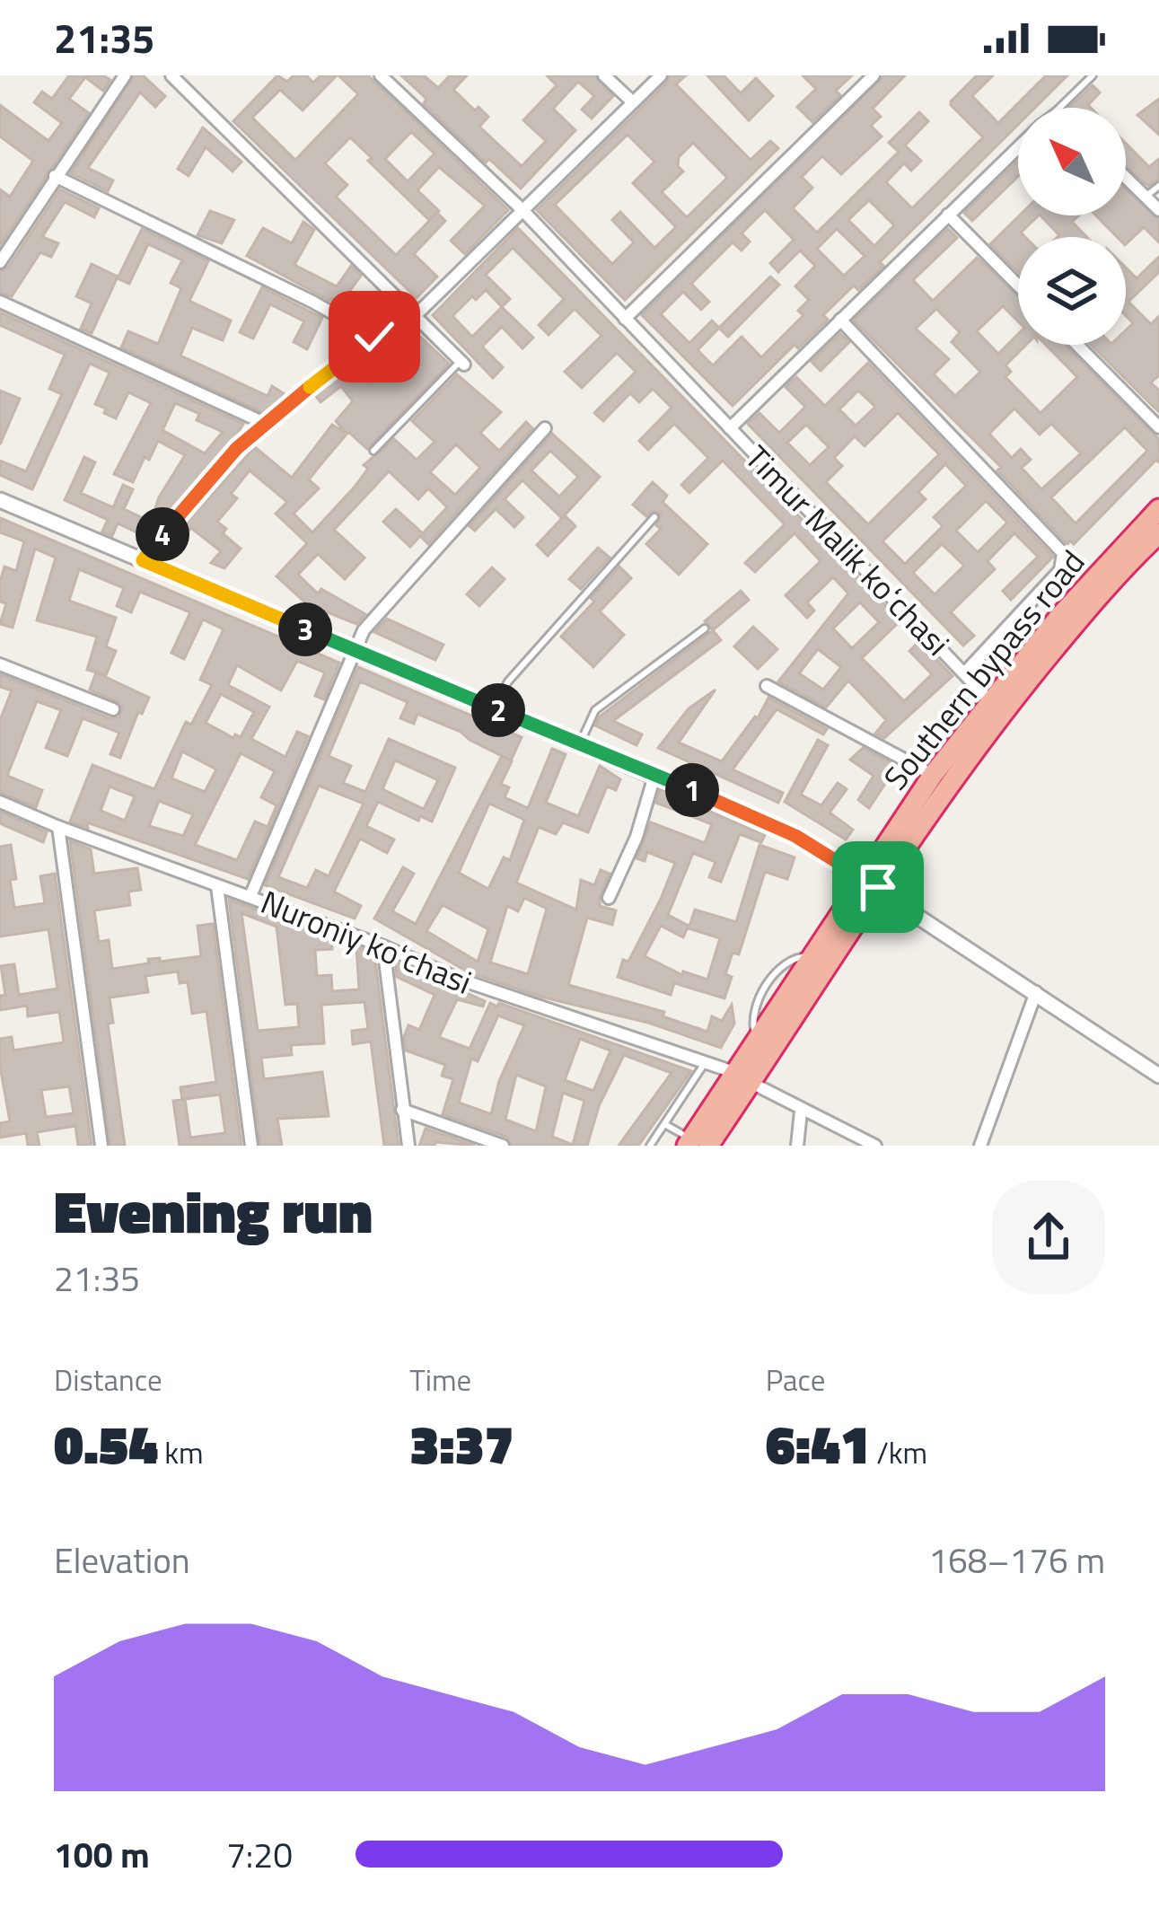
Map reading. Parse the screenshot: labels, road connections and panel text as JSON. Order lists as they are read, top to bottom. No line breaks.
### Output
{"streets":{"highway":["Southern bypass road"],"street":["Timur Malik koʻchasi","Nuroniy koʻchasi"]},"crossings":[["Timur Malik koʻchasi","Southern bypass road"],["Southern bypass road","Nuroniy koʻchasi"]],"north":"top left","page":{"status":"21:35","pins":["4","3","2","1"],"heading":["Evening run","21:35"],"stats":[["Distance","0.54 km"],["Time","3:37"],["Pace","6:41 /km"]],"chart":["Elevation","168–176 m"],"list":[{"name":"100 m","note":"7:20"}]}}
